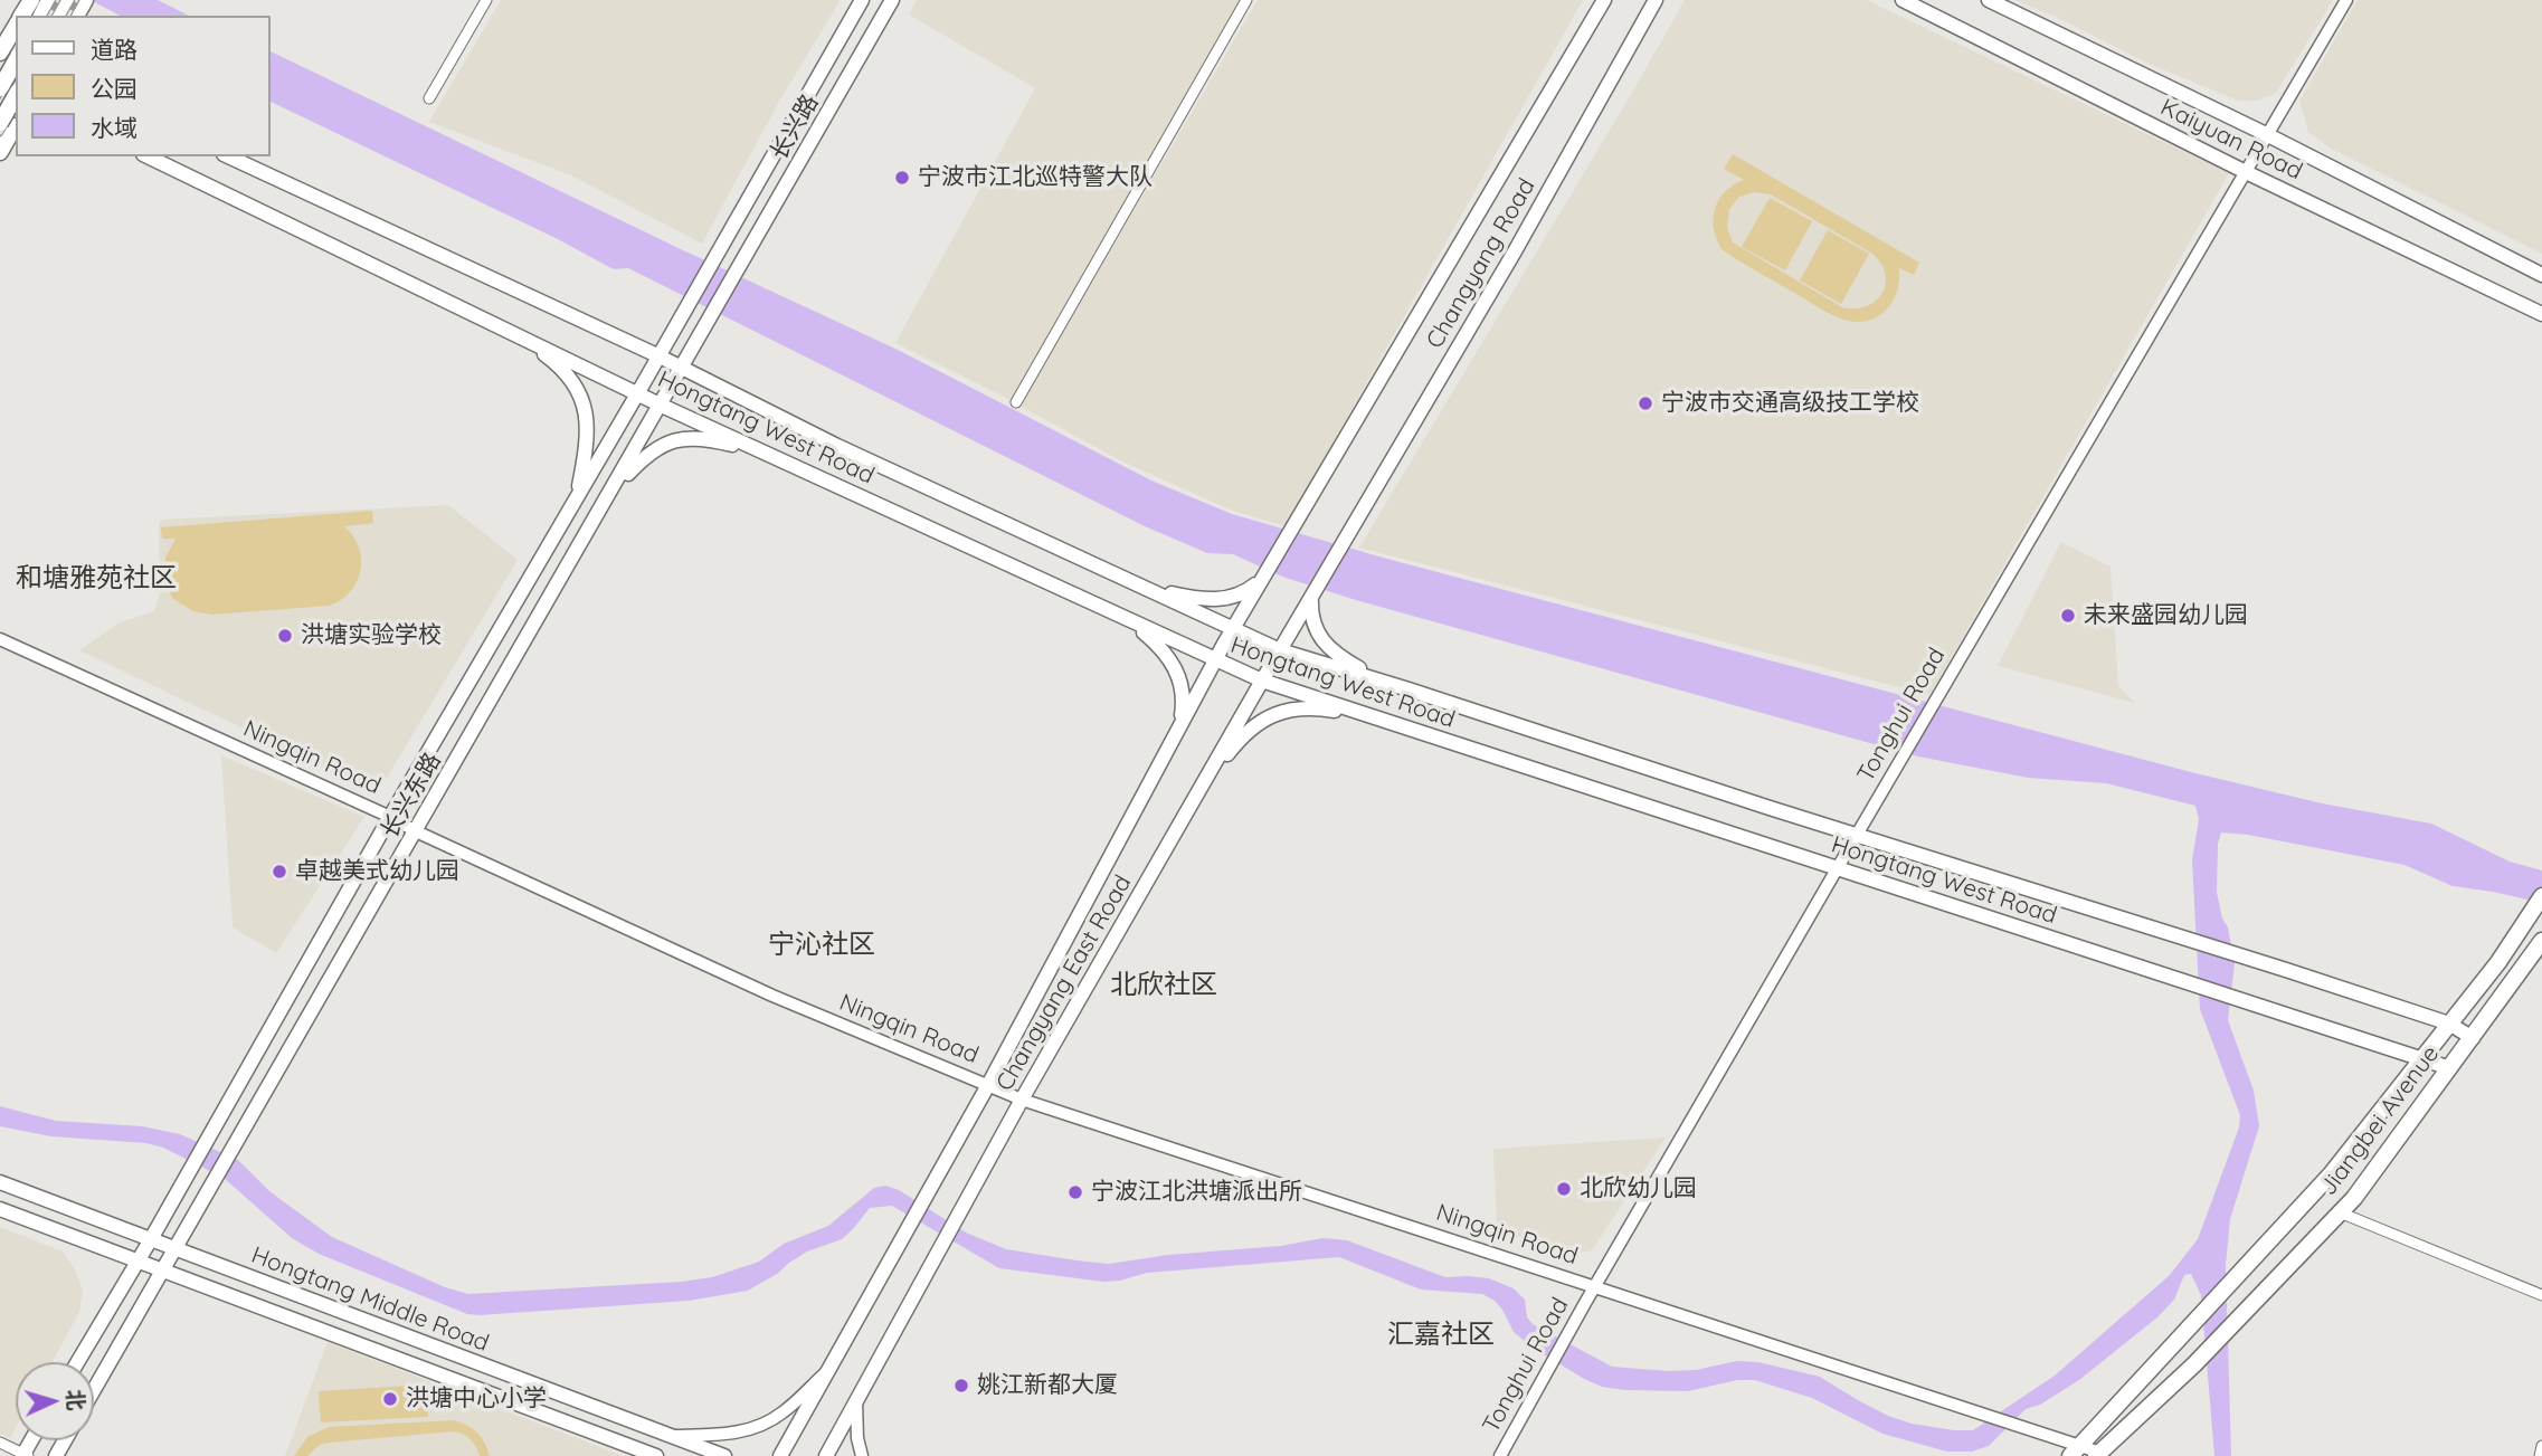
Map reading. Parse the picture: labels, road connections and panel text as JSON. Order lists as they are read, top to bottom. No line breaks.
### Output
{"streets":{"main road":["长兴路","Kaiyuan Road","Changyang Road","Hongtang West Road","长兴东路","Changyang East Road","Jiangbei Avenue","Hongtang Middle Road"],"street":["Tonghui Road","Ningqin Road"]},"crossings":[["长兴路","长兴东路"],["Kaiyuan Road","Tonghui Road"],["Changyang Road","Changyang East Road"],["Hongtang West Road","Tonghui Road"],["Hongtang West Road","长兴东路"],["Hongtang West Road","Changyang East Road"],["Hongtang West Road","Jiangbei Avenue"],["Tonghui Road","Ningqin Road"],["Ningqin Road","长兴东路"],["Ningqin Road","Changyang East Road"],["Ningqin Road","Jiangbei Avenue"],["长兴东路","Hongtang Middle Road"]],"districts":["和塘雅苑社区","宁沁社区","北欣社区","汇嘉社区"],"places":["宁波市江北巡特警大队","宁波市交通高级技工学校","未来盛园幼儿园","洪塘实验学校","卓越美式幼儿园","北欣幼儿园","宁波江北洪塘派出所","姚江新都大厦","洪塘中心小学"],"legend":["道路","公园","水域"],"north":"right"}
